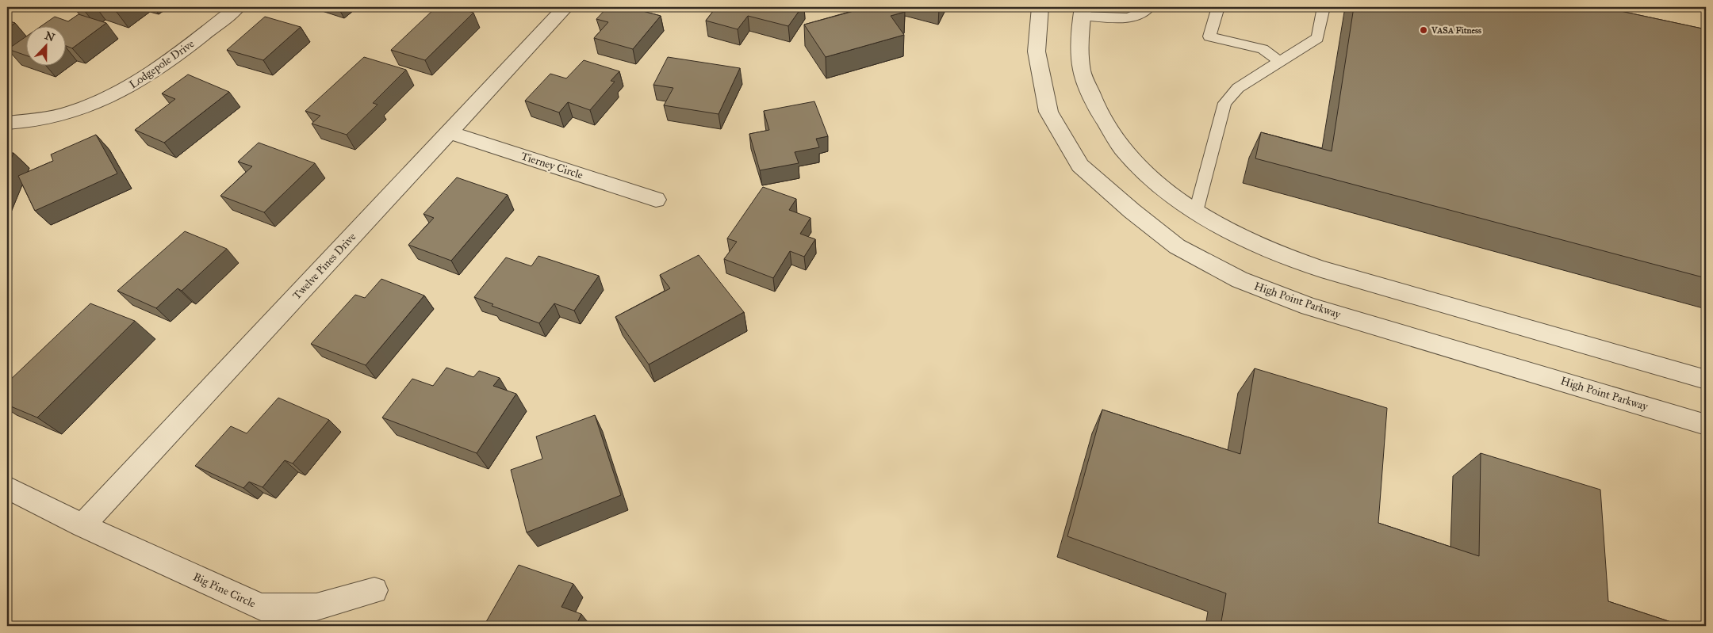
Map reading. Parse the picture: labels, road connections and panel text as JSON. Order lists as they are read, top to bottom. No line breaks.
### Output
{"streets":{"street":["Lodgepole Drive","Tierney Circle","Twelve Pines Drive","High Point Parkway","Big Pine Circle"]},"crossings":[["Tierney Circle","Twelve Pines Drive"],["Twelve Pines Drive","Big Pine Circle"]],"places":["VASA Fitness"],"north":"top"}
